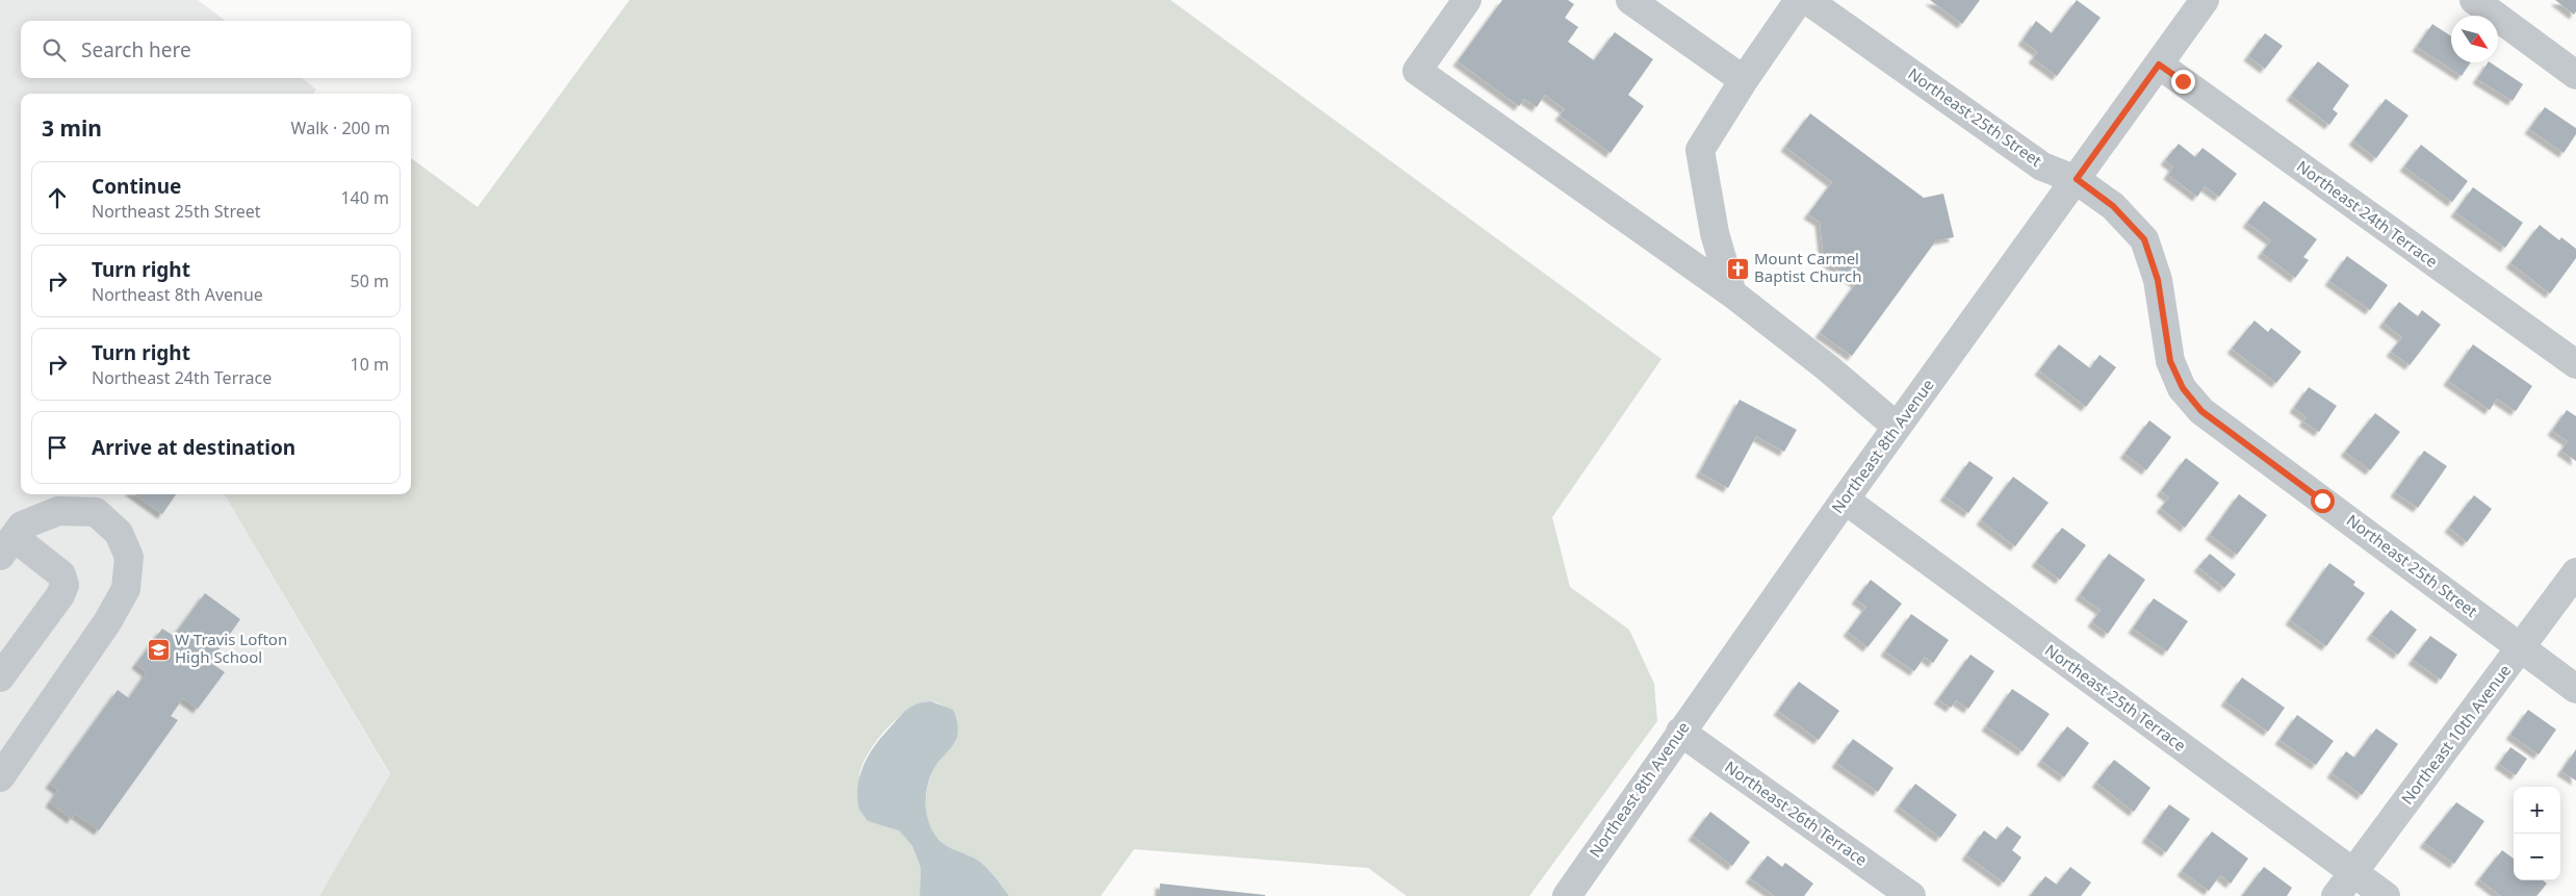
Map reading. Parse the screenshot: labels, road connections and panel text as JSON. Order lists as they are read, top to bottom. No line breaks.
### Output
{"streets":{"street":["Northeast 25th Street","Northeast 24th Terrace","Northeast 8th Avenue","Northeast 25th Terrace","Northeast 10th Avenue","Northeast 26th Terrace"]},"crossings":[["Northeast 25th Street","Northeast 8th Avenue"],["Northeast 25th Street","Northeast 10th Avenue"],["Northeast 24th Terrace","Northeast 8th Avenue"],["Northeast 8th Avenue","Northeast 25th Terrace"],["Northeast 8th Avenue","Northeast 26th Terrace"],["Northeast 25th Terrace","Northeast 10th Avenue"]],"places":{"church":["Mount Carmel Baptist Church"],"school or university":["W Travis Lofton High School"]},"north":"bottom right","page":{"search":"Search here","heading":["3 min","Walk · 200 m"],"list":[["Continue","Northeast 25th Street","140 m"],["Turn right","Northeast 8th Avenue","50 m"],["Turn right","Northeast 24th Terrace","10 m"],"Arrive at destination"],"map_buttons":["+","−"]}}
